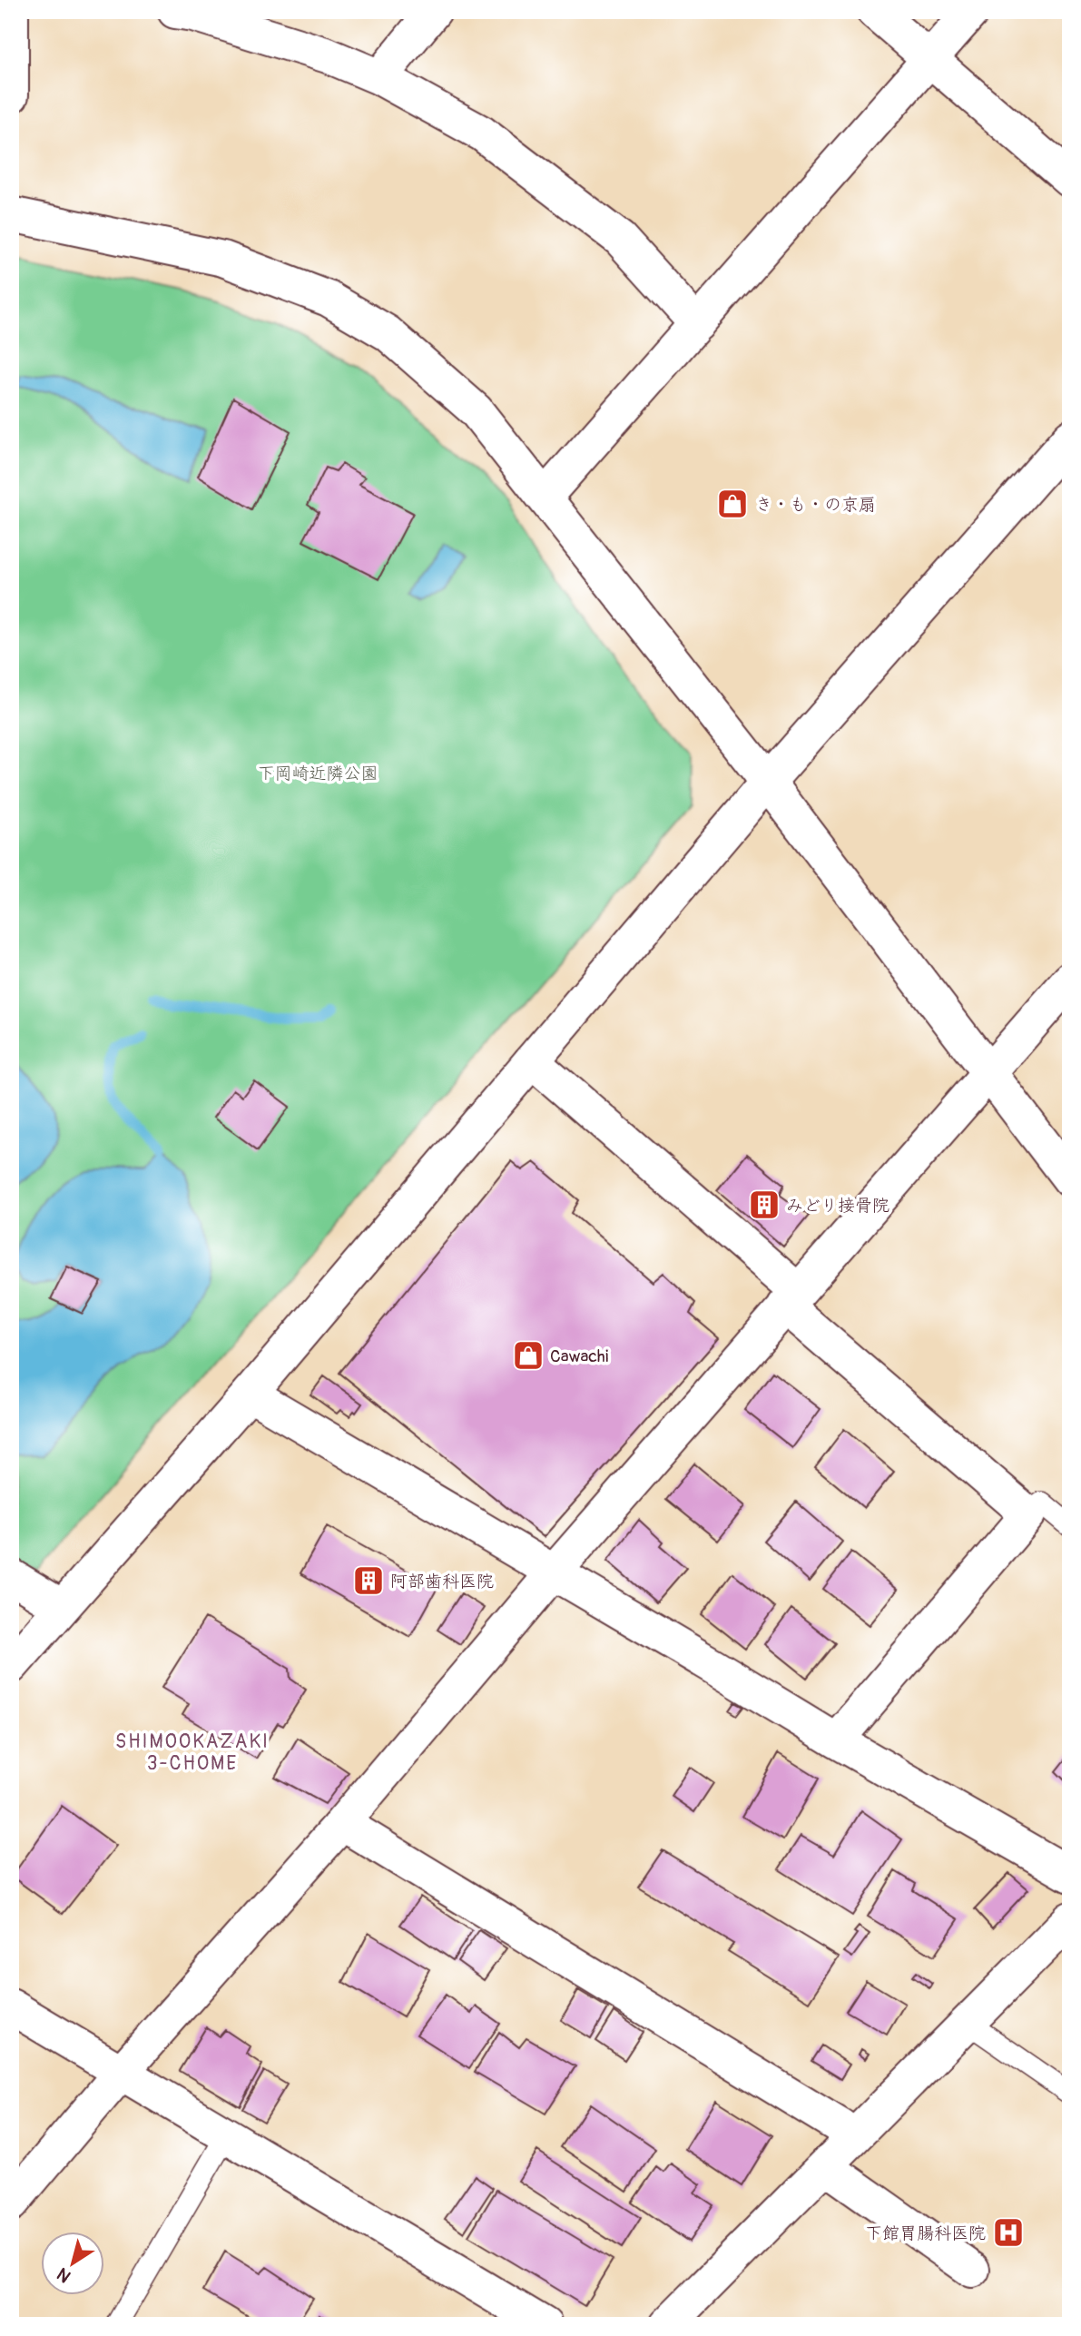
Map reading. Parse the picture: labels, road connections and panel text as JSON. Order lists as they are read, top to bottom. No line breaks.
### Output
{"districts":["SHIMOOKAZAKI 3-CHOME"],"parks":["下岡崎近隣公園"],"places":{"shop":["き・も・の京扇","Cawachi"],"building":["みどり接骨院","阿部歯科医院"],"hospital":["下館胃腸科医院"]},"north":"bottom left"}
